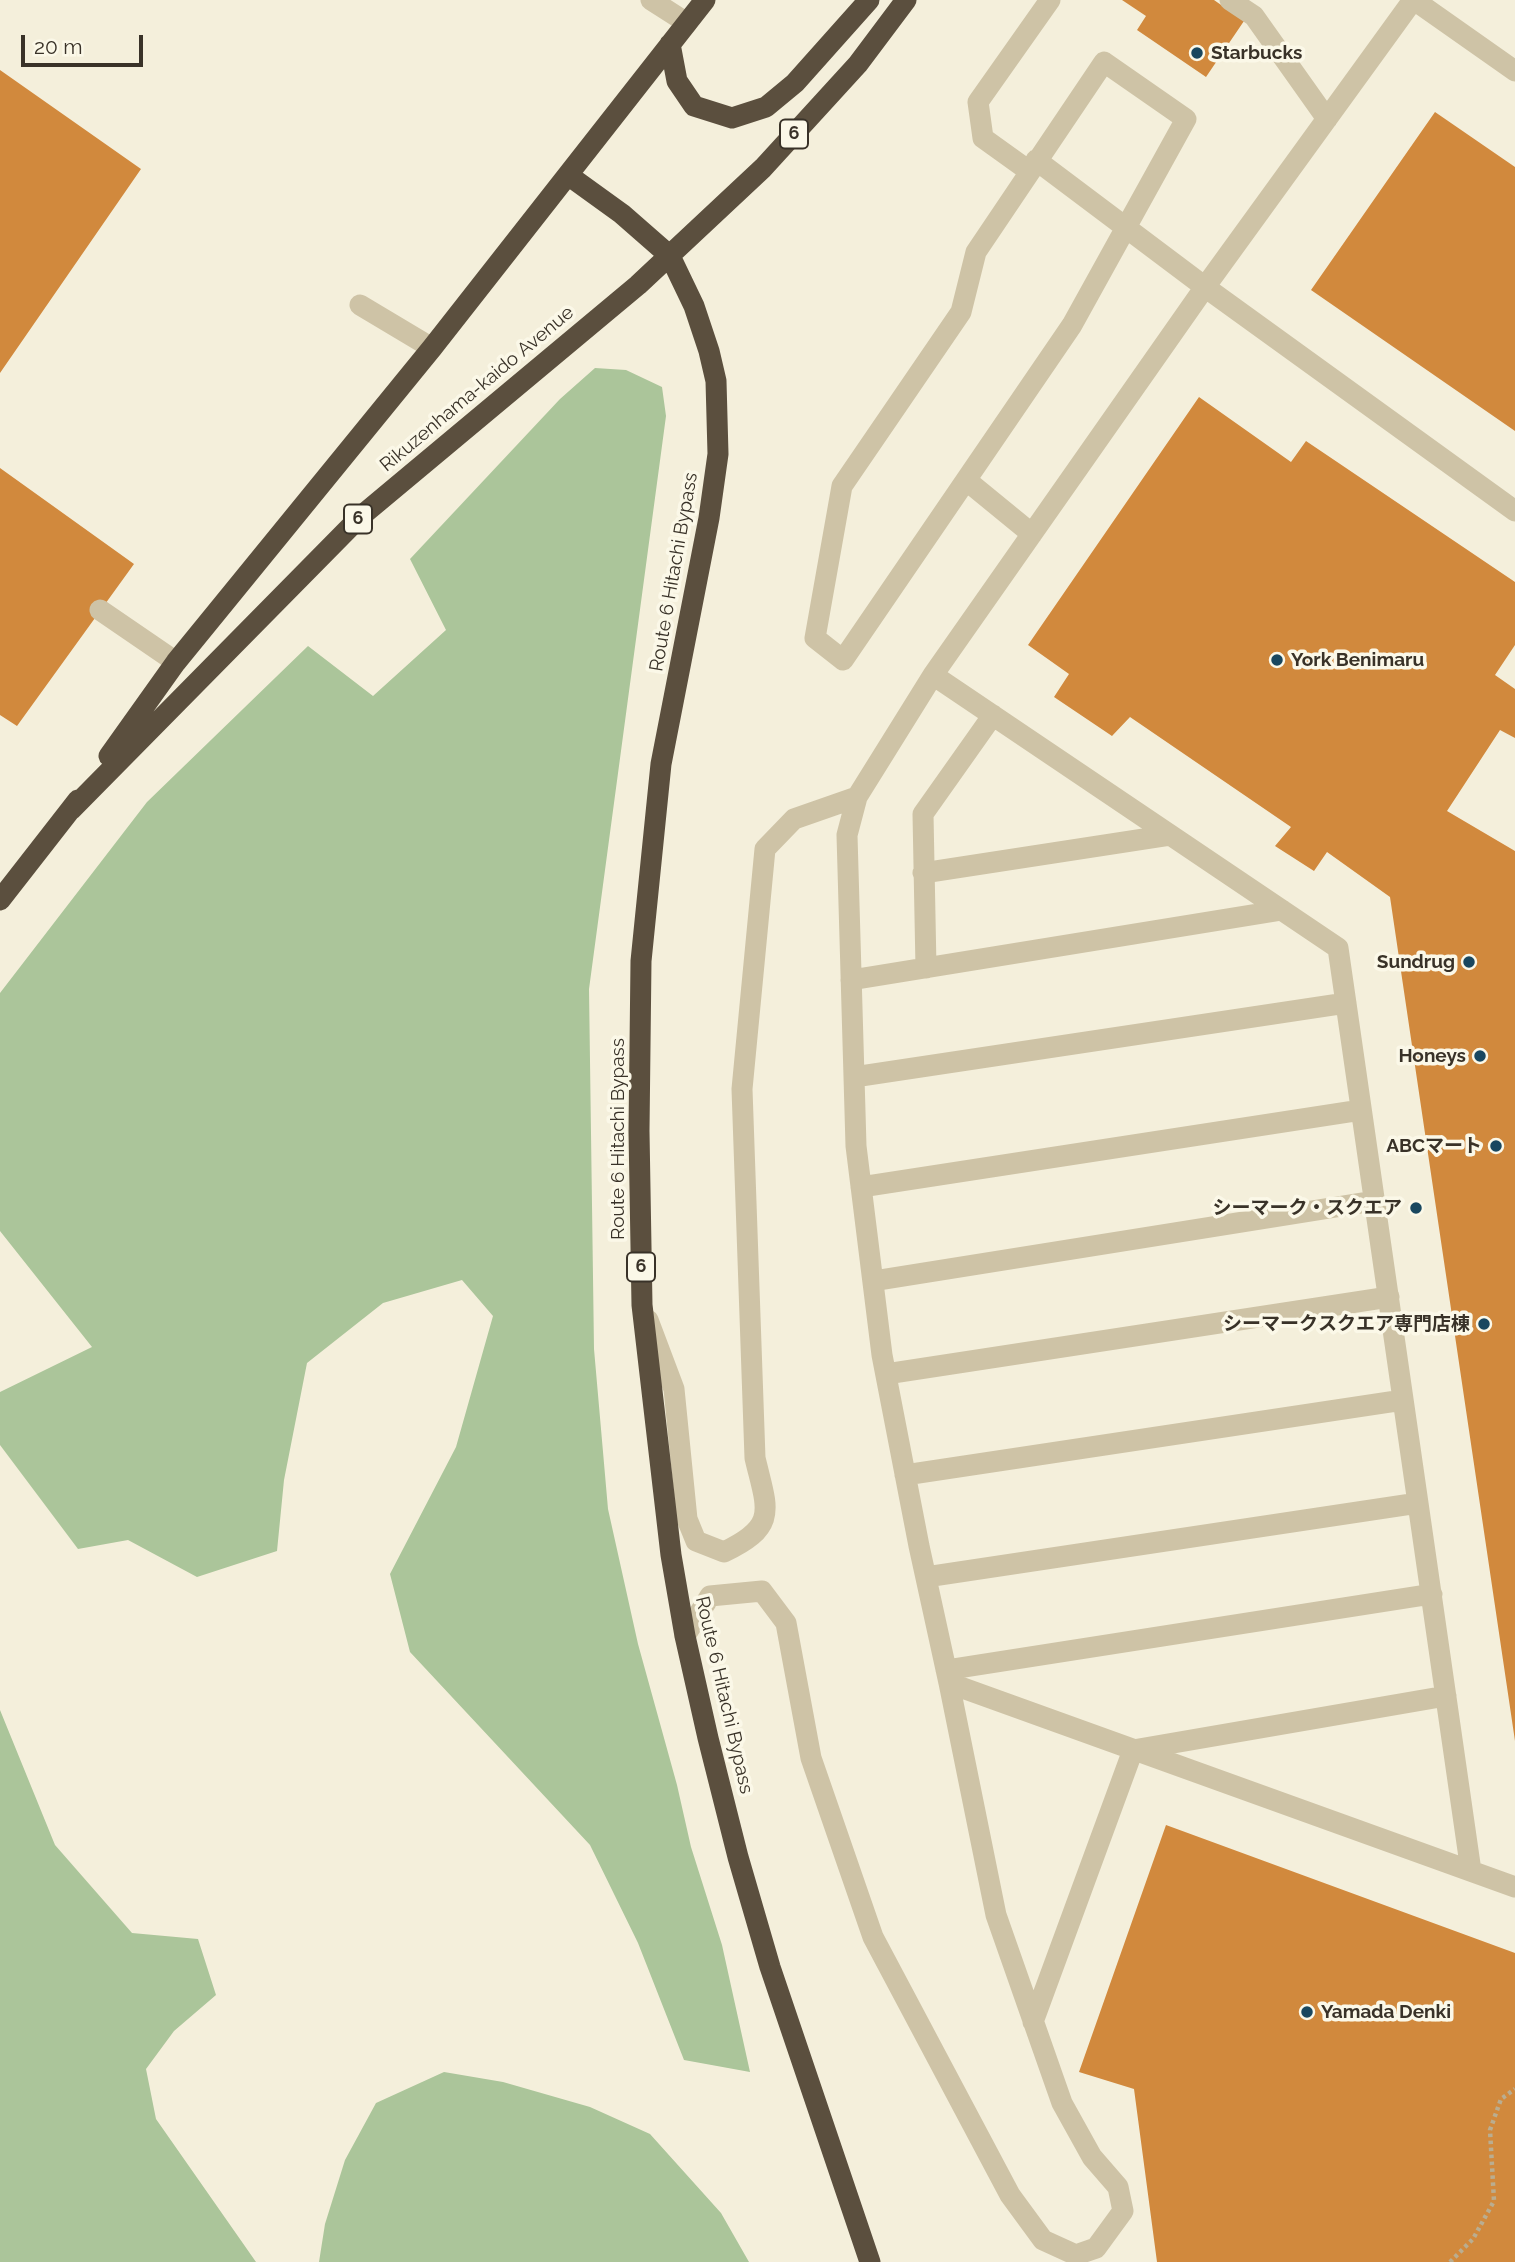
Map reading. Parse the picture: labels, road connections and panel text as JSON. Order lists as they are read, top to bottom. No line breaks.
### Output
{"streets":{"highway":["6","Rikuzenhama-kaido Avenue","Route 6 Hitachi Bypass"]},"crossings":[["Rikuzenhama-kaido Avenue","Route 6 Hitachi Bypass"]],"places":["Starbucks","York Benimaru","Sundrug","Honeys","ABCマート","シーマーク・スクエア","シーマークスクエア専門店棟","Yamada Denki"],"scale_bar":"20 m"}
